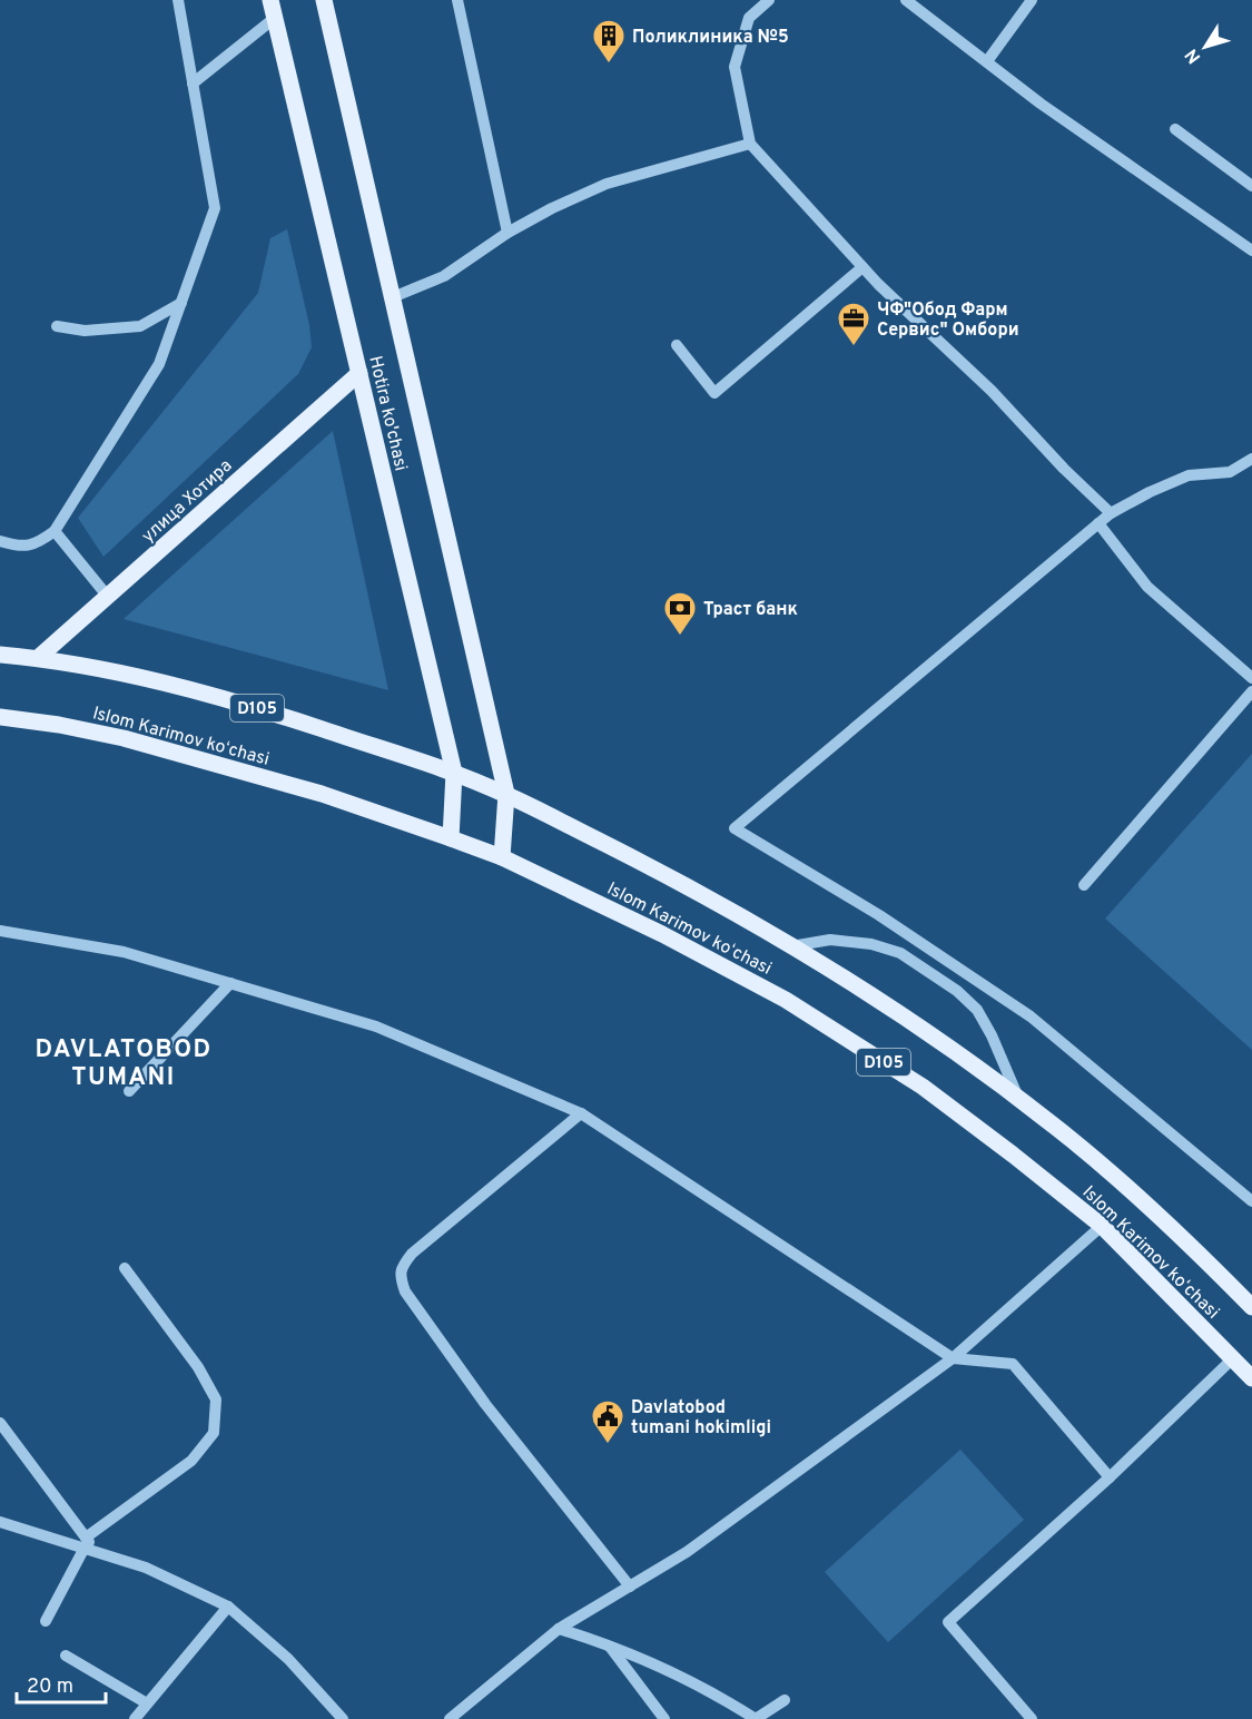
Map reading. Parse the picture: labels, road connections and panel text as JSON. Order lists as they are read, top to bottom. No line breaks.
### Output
{"streets":{"main road":["Hotira ko'chasi","улица Хотира","D105","Islom Karimov koʻchasi"]},"crossings":[["Hotira ko'chasi","улица Хотира"],["Hotira ko'chasi","Islom Karimov koʻchasi"],["улица Хотира","Islom Karimov koʻchasi"]],"districts":["DAVLATOBOD TUMANI"],"places":{"building":["Поликлиника №5"],"office":["ЧФ\"Обод Фарм Сервис\" Омбори"],"bank":["Траст банк"],"public building":["Davlatobod tumani hokimligi"]},"scale_bar":"20 m","north":"bottom left"}
